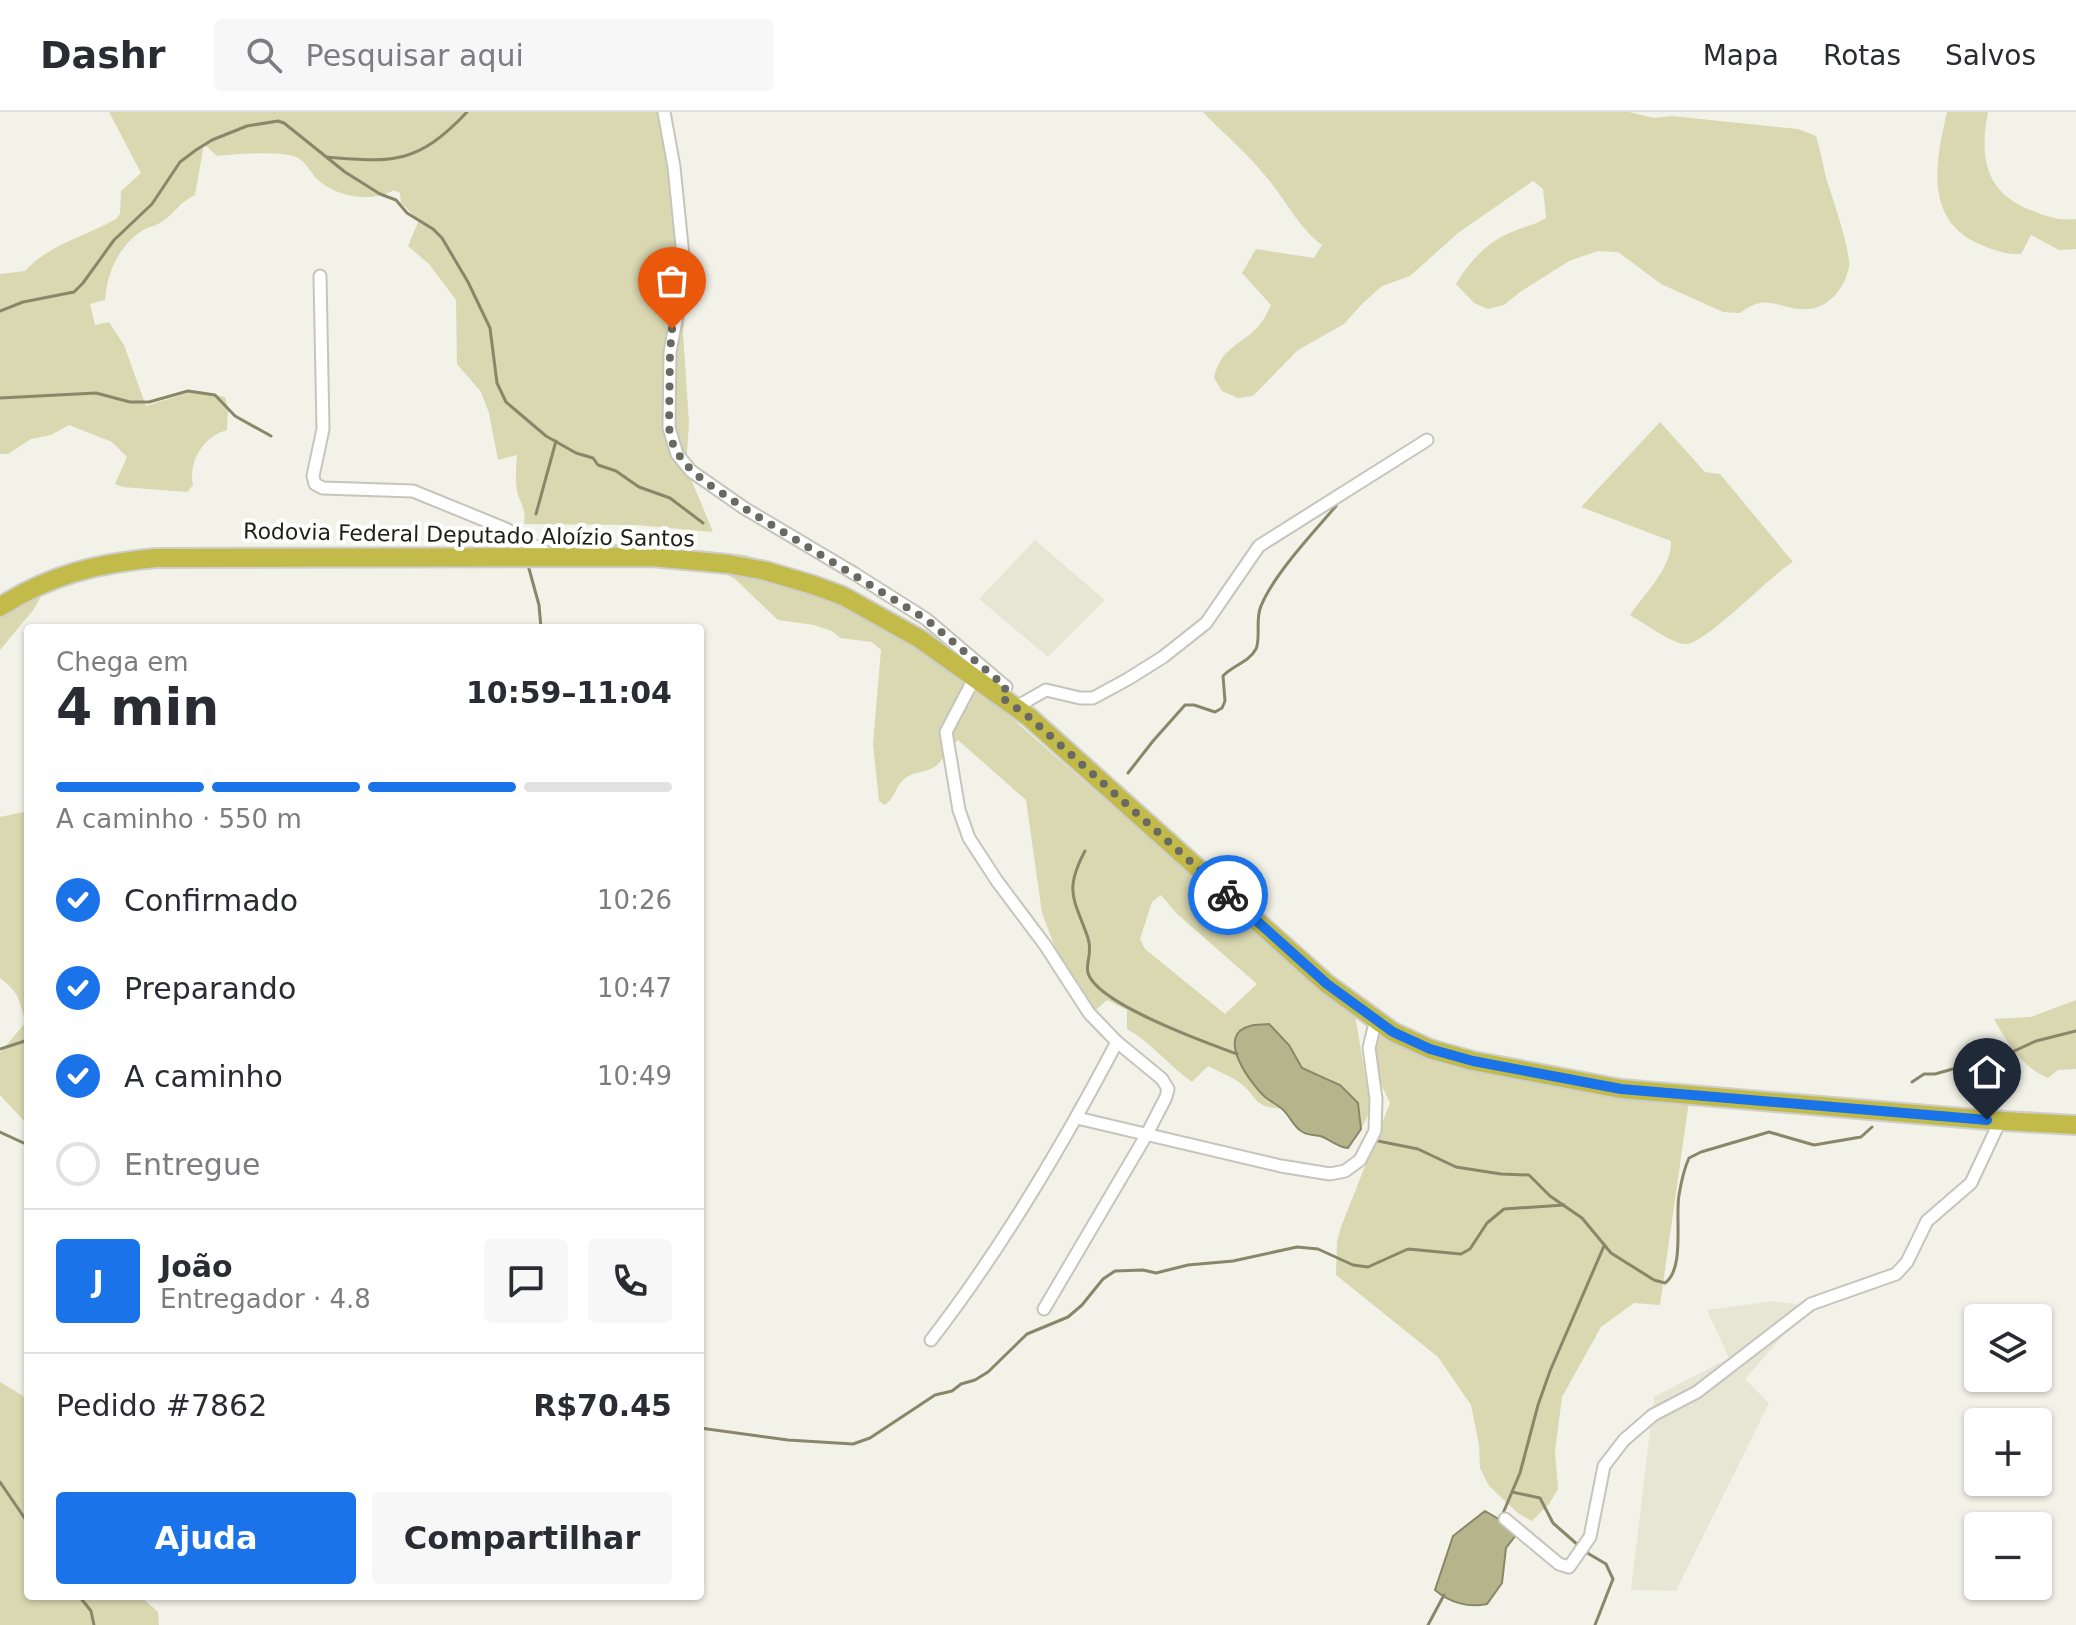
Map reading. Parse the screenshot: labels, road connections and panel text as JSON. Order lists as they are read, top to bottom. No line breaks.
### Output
{"streets":{"highway":["Rodovia Federal Deputado Aloízio Santos"]},"page":{"header":"Dashr","search":"Pesquisar aqui","nav":["Mapa","Rotas","Salvos"],"heading":["4 min","Chega em","10:59–11:04"],"panel":["João","Entregador · 4.8","Pedido #7862","R$70.45"],"bar":"A caminho · 550 m","list":[["Confirmado","10:26"],["Preparando","10:47"],["A caminho","10:49"],"Entregue"],"round":"J","map_buttons":["+","−"],"buttons":["Ajuda","Compartilhar"]}}
